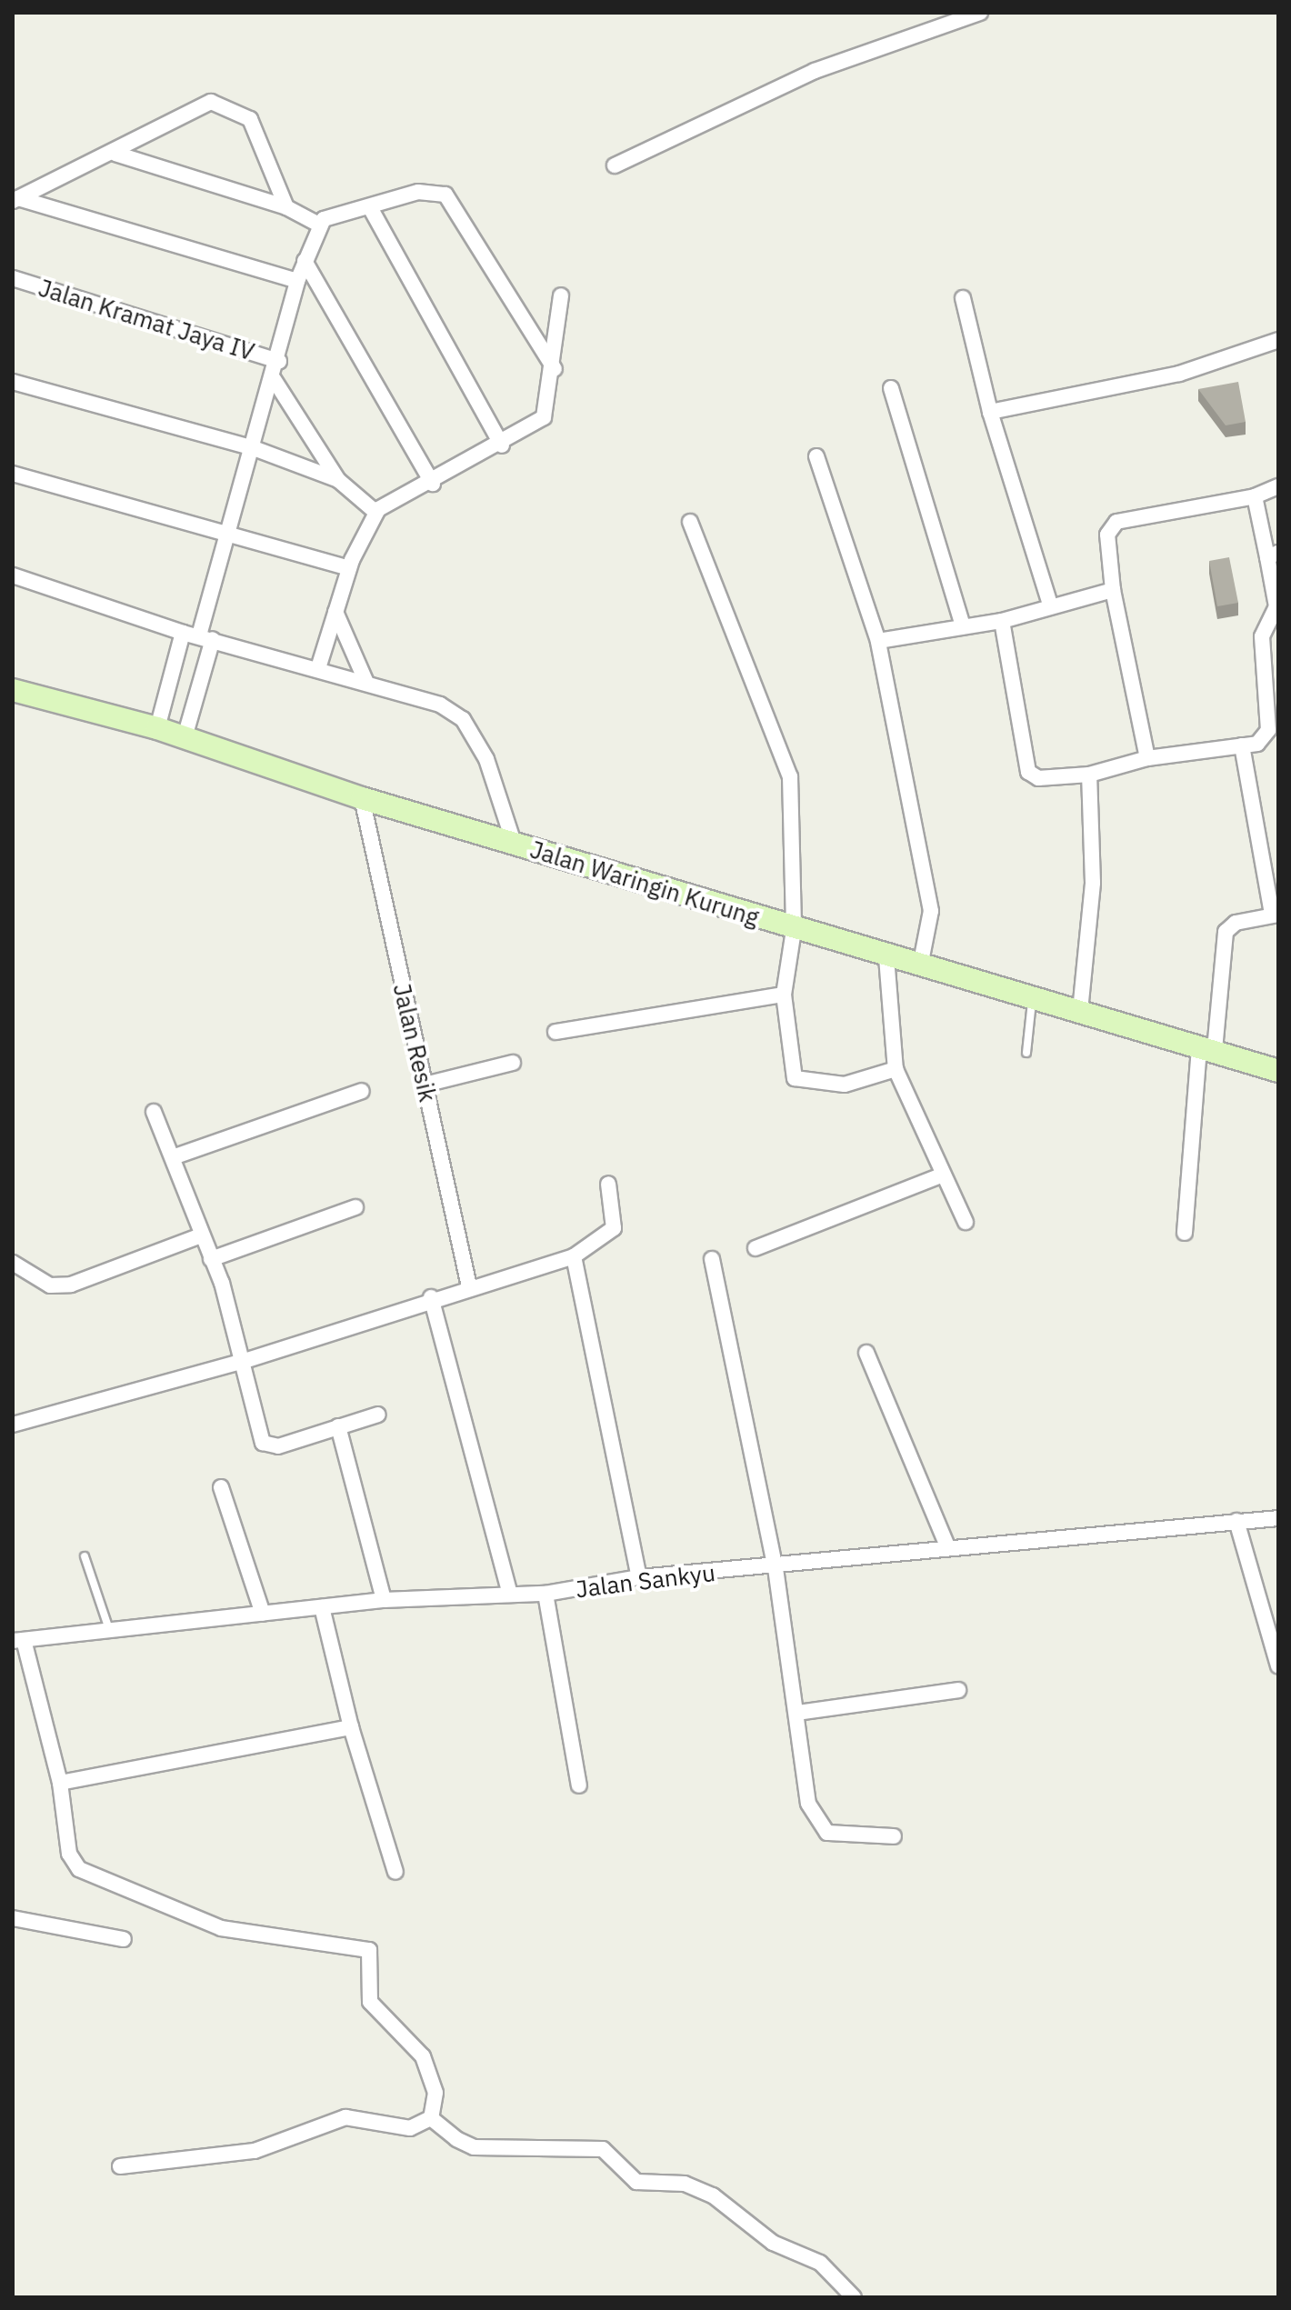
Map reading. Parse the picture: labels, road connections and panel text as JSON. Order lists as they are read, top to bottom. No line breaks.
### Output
{"streets":{"street":["Jalan Kramat Jaya IV","Jalan Waringin Kurung","Jalan Resik","Jalan Sankyu"]},"crossings":[["Jalan Waringin Kurung","Jalan Resik"]]}
